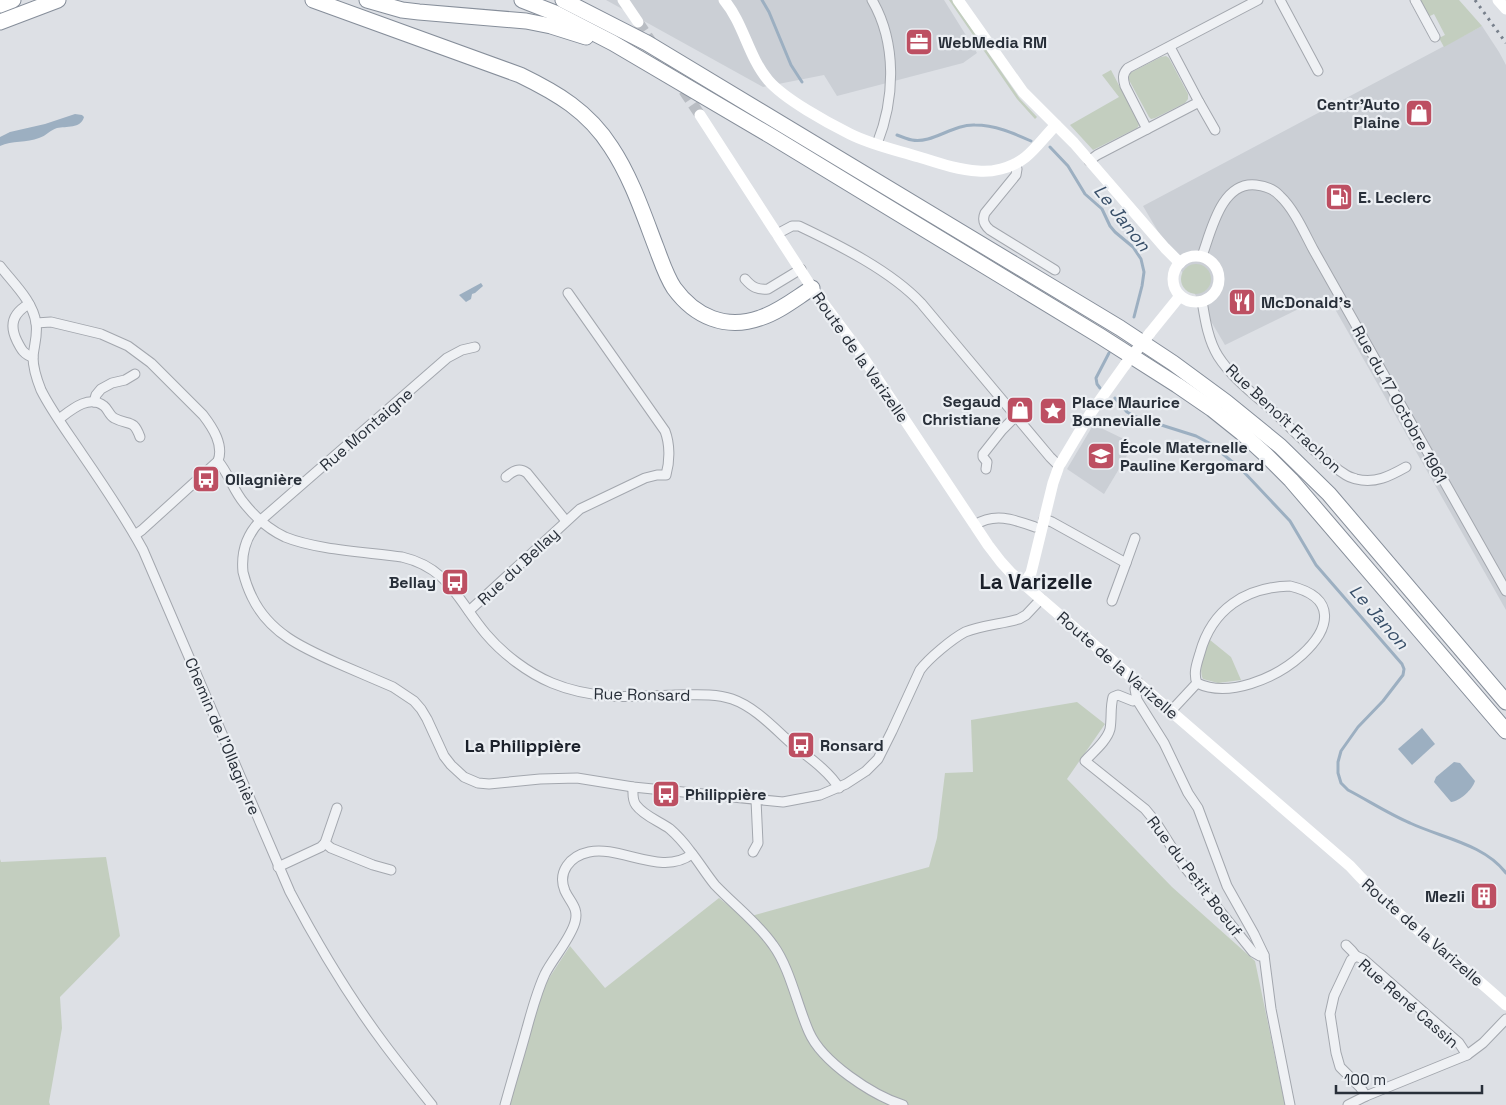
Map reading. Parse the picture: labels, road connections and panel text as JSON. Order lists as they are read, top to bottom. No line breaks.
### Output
{"streets":{"main road":["Route de la Varizelle"],"street":["Rue du 17 Octobre 1961","Rue Benoît Frachon","Rue Montaigne","Rue du Bellay","Rue Ronsard","Chemin de l'Ollagnière","Rue du Petit Boeuf","Rue René Cassin"]},"crossings":[["Rue du 17 Octobre 1961","Rue Benoît Frachon"],["Rue Montaigne","Rue Ronsard"],["Rue du Bellay","Rue Ronsard"]],"districts":["La Varizelle","La Philippière"],"water":["Le Janon"],"places":{"office":["WebMedia RM"],"shop":["Centr'Auto Plaine","Segaud Christiane"],"fuel station":["E. Leclerc"],"restaurant":["McDonald's"],"place":["Place Maurice Bonnevialle"],"school or university":["École Maternelle Pauline Kergomard"],"bus stop":["Ollagnière","Bellay","Ronsard","Philippière"],"building":["Mezli"]},"scale_bar":"100 m"}
